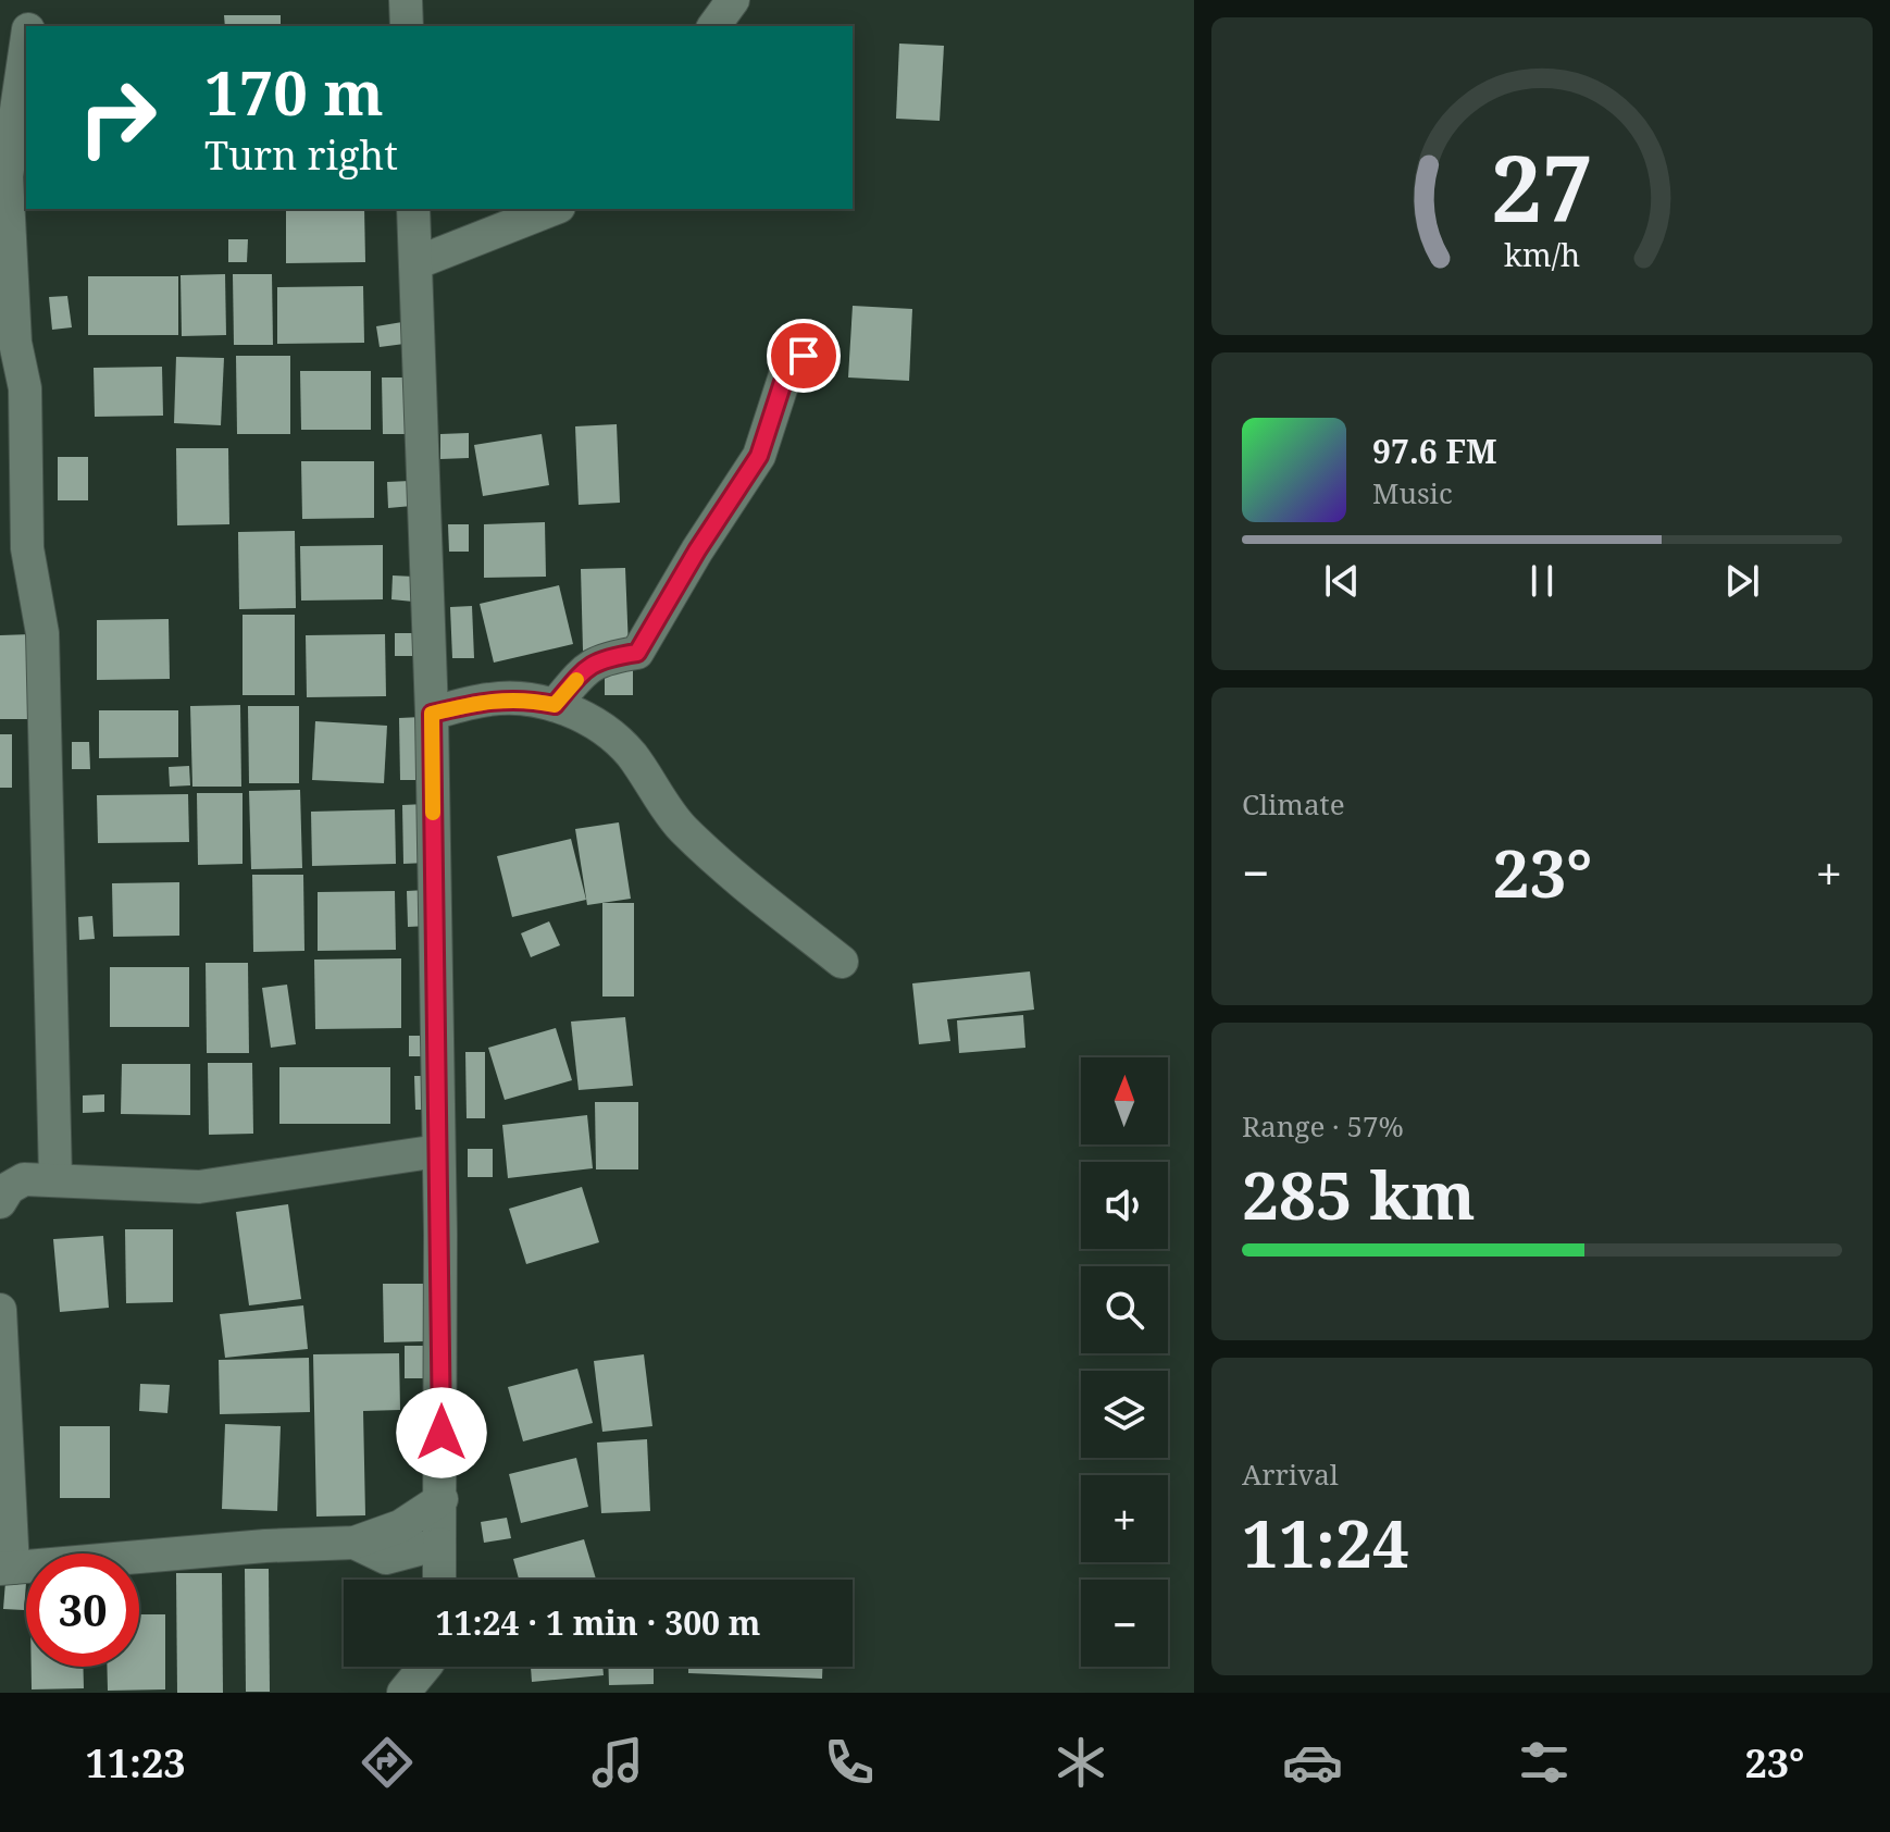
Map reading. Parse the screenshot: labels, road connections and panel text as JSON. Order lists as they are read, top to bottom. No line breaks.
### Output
{"north":"top","page":{"turn":["170 m","Turn right"],"song":["97.6 FM","Music"],"tile":["Climate",["Range · 57%","285 km"],["Arrival","11:24"]],"heat":["−","23°","+"],"map_buttons":["+","−"],"limit":"30","trip":"11:24 · 1 min · 300 m","tabs":["11:23","23°"],"gauge":["27","km/h"]}}
